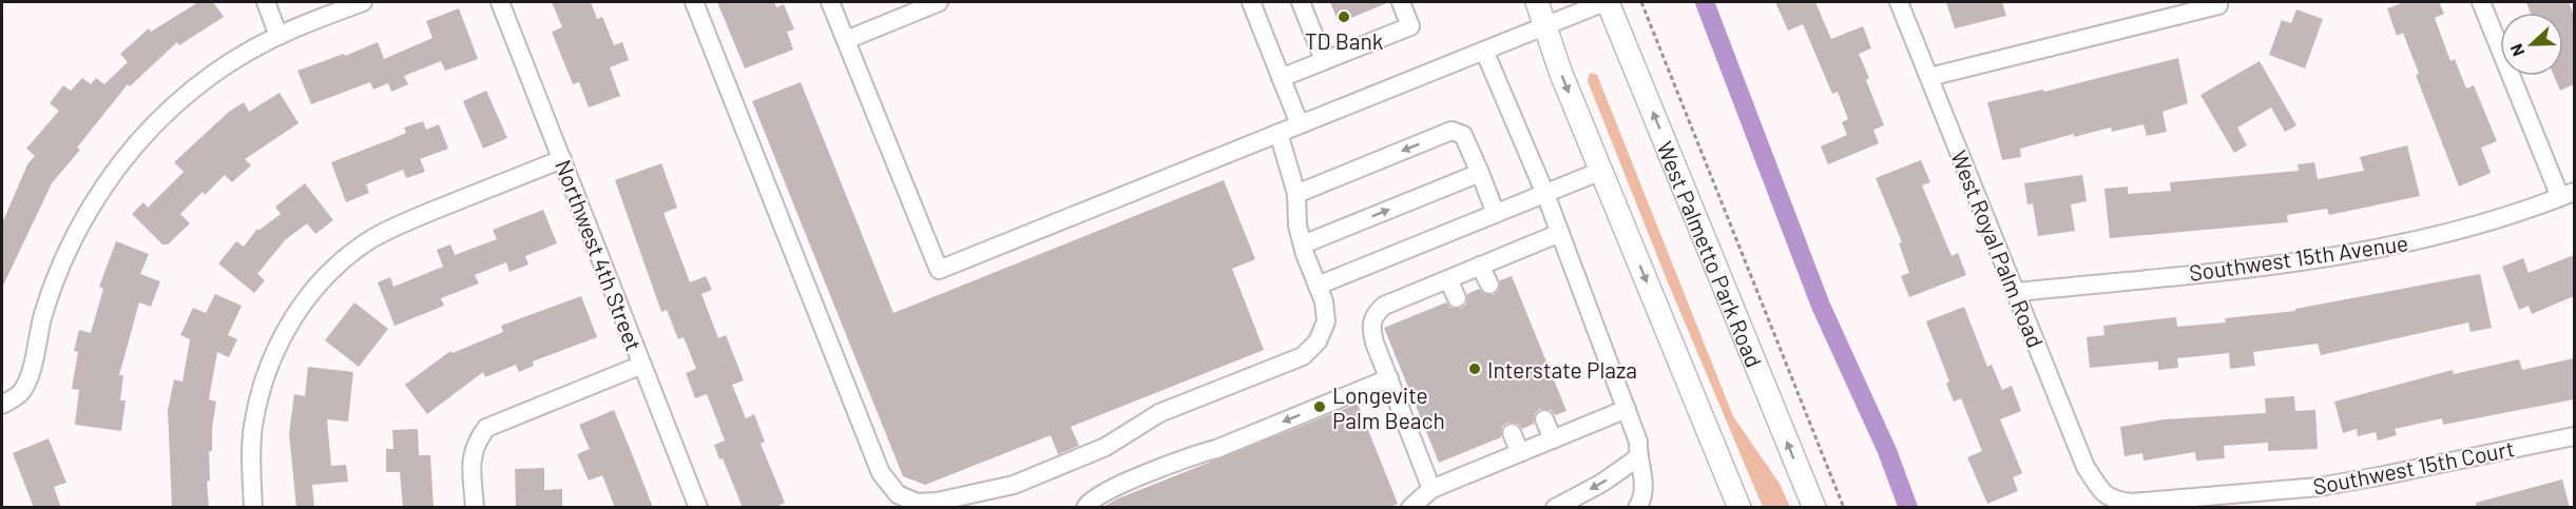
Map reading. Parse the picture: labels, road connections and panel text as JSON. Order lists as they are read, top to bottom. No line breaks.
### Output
{"streets":{"main road":["West Palmetto Park Road"],"street":["West Royal Palm Road","Northwest 4th Street","Southwest 15th Avenue","Southwest 15th Court"]},"crossings":[["West Royal Palm Road","Southwest 15th Avenue"],["West Royal Palm Road","Southwest 15th Court"]],"places":["TD Bank","Interstate Plaza","Longevite Palm Beach"],"north":"left"}
